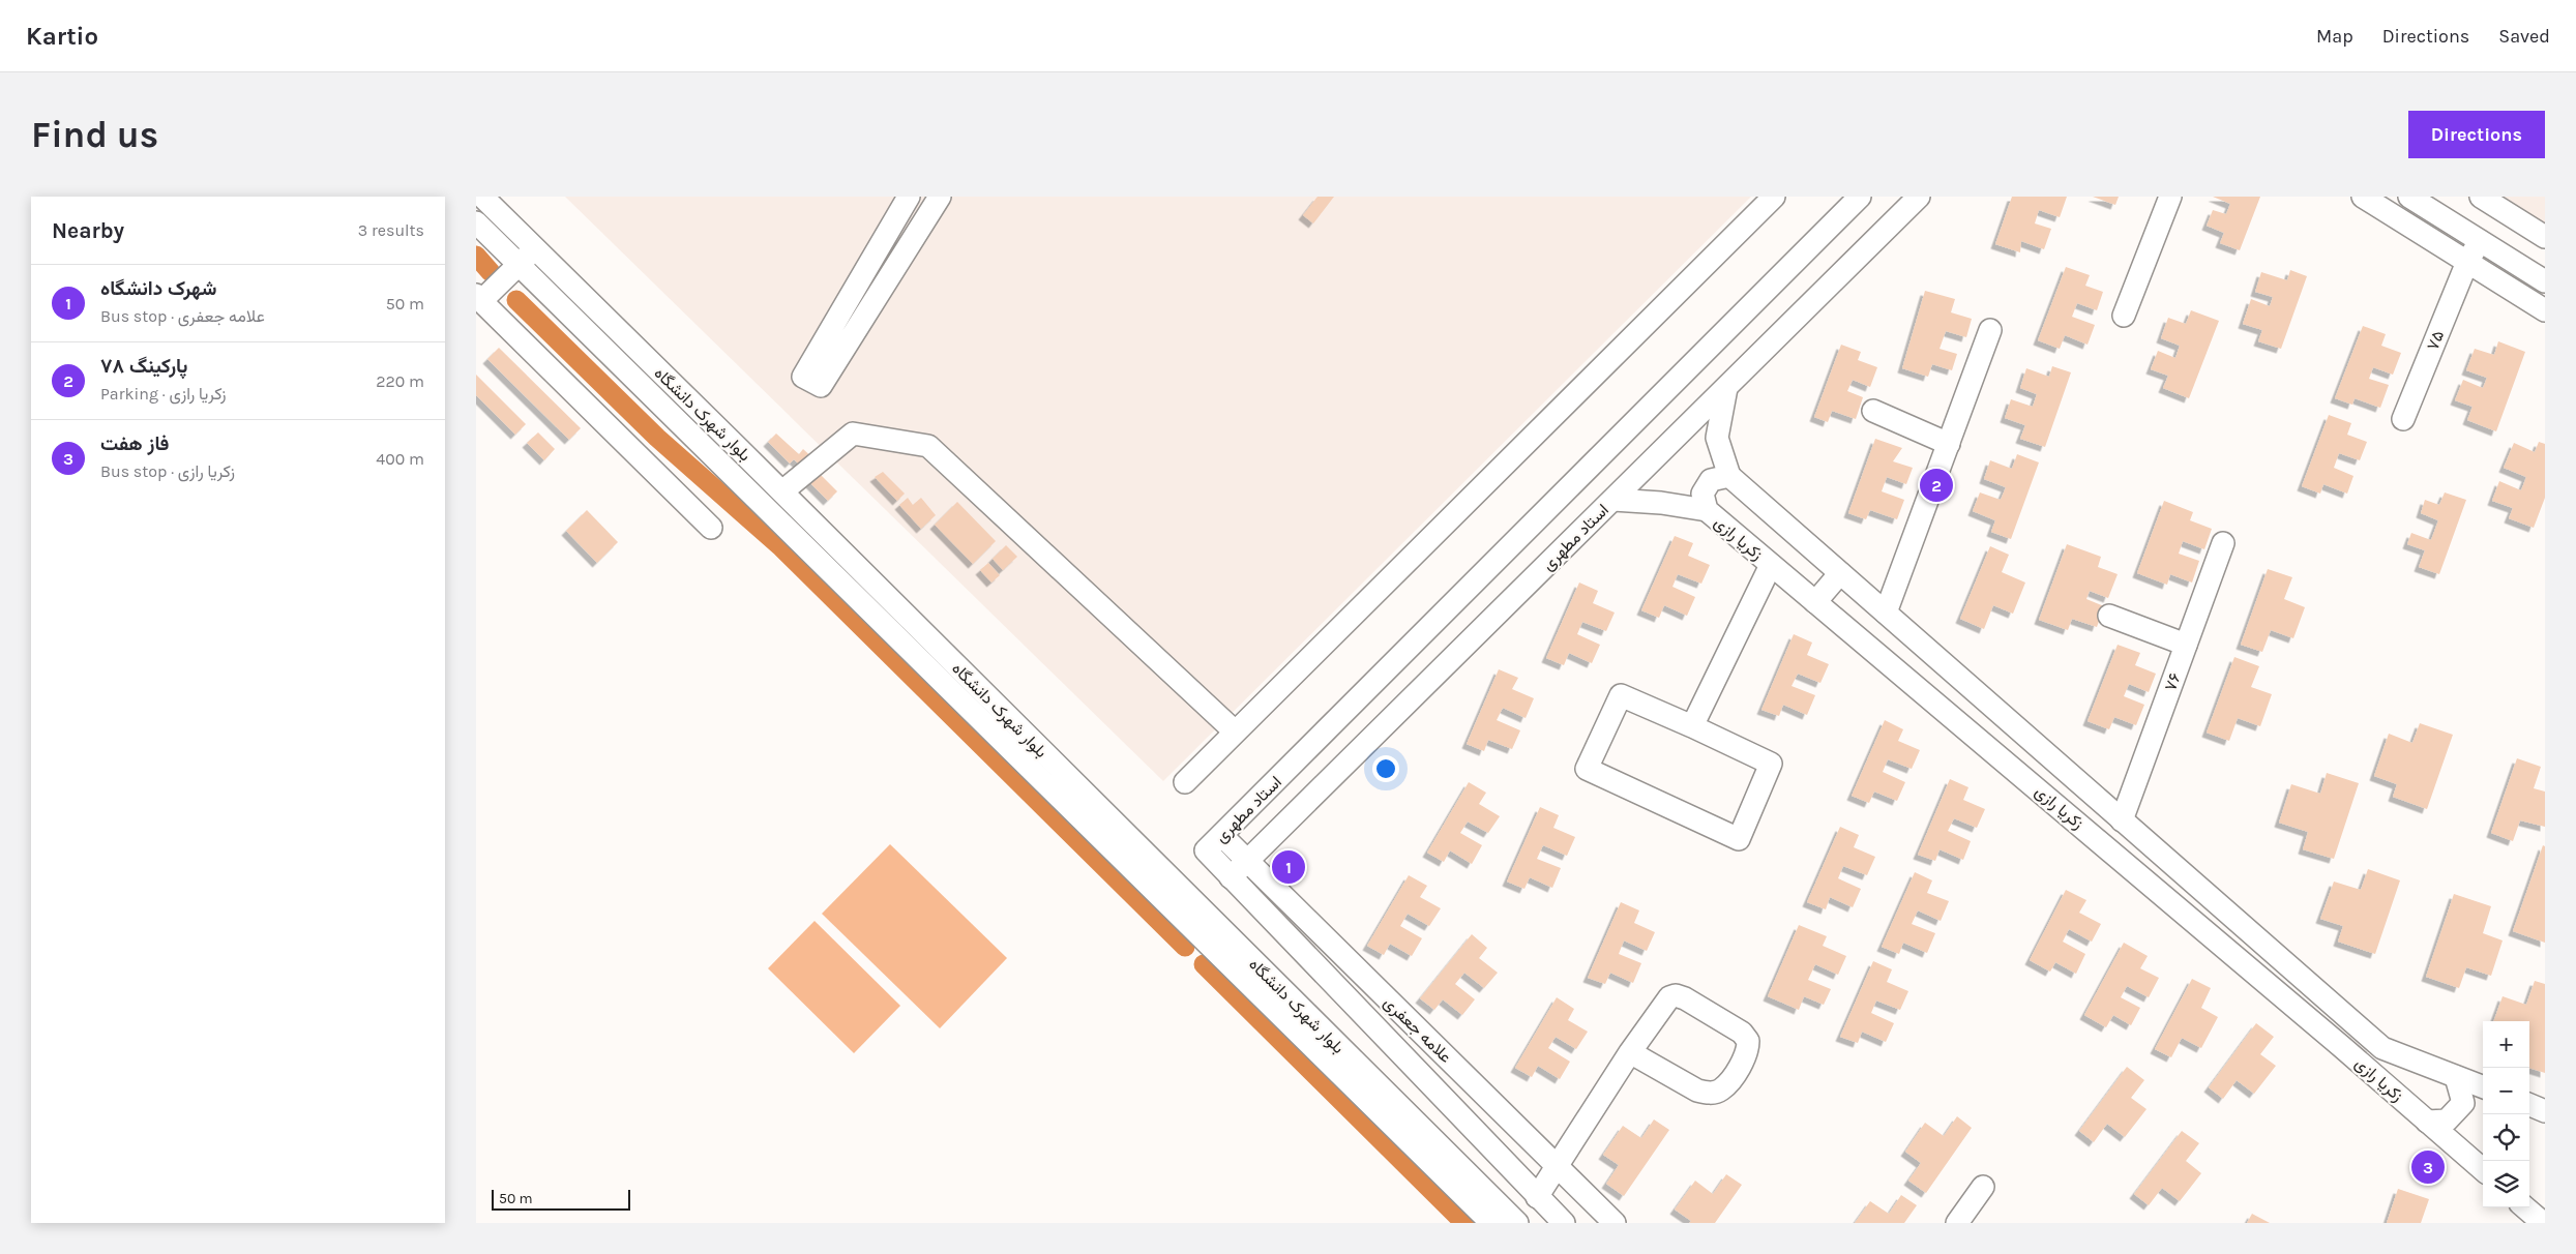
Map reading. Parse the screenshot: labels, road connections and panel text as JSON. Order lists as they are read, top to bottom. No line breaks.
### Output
{"streets":{"street":["۷۵","بلوار شهرک دانشگاه","استاد مطهری","زکریا رازی","۷۶","علامه جعفری"]},"crossings":[["استاد مطهری","علامه جعفری"],["زکریا رازی","۷۶"]],"scale_bar":"50 m","page":{"header":"Kartio","nav":["Map","Directions","Saved"],"buttons":"Directions","title":"Find us","heading":["Nearby","3 results"],"list":[{"mark":"1","name":"شهرک دانشگاه","note":"Bus stop · علامه جعفری","value":"50 m"},{"mark":"2","name":"پارکینگ ۷۸","note":"Parking · زکریا رازی","value":"220 m"},{"mark":"3","name":"فاز هفت","note":"Bus stop · زکریا رازی","value":"400 m"}],"pins":["2","1","3"],"map_buttons":["+","−"],"scale":"50 m"}}
